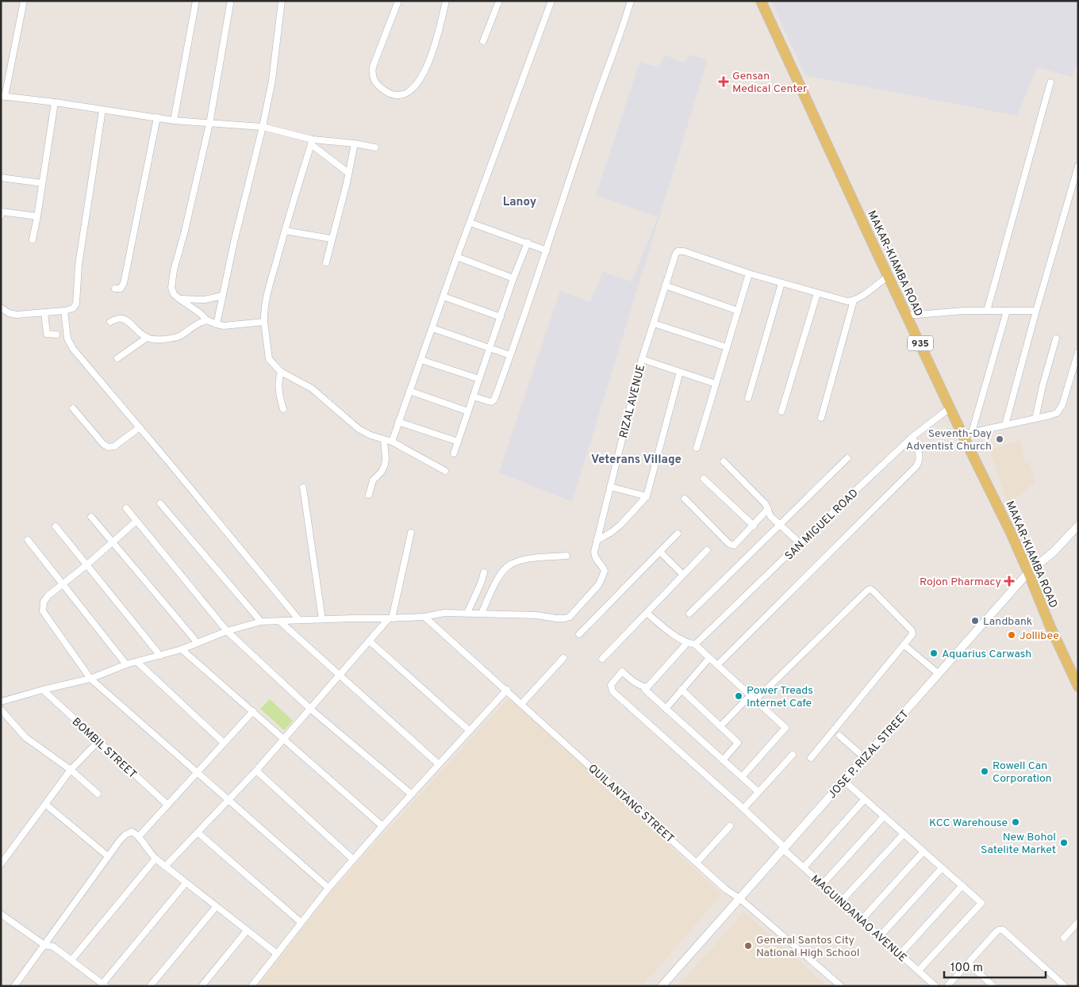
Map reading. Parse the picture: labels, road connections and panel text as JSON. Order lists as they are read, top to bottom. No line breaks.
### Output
{"streets":{"main road":["MAKAR-KIAMBA ROAD","935"],"street":["RIZAL AVENUE","SAN MIGUEL ROAD","BOMBIL STREET","JOSE P. RIZAL STREET","QUILANTANG STREET","MAGUINDANAO AVENUE"]},"crossings":[["MAKAR-KIAMBA ROAD","SAN MIGUEL ROAD"],["MAKAR-KIAMBA ROAD","JOSE P. RIZAL STREET"],["JOSE P. RIZAL STREET","QUILANTANG STREET"],["JOSE P. RIZAL STREET","MAGUINDANAO AVENUE"]],"districts":["Lanoy","Veterans Village"],"places":{"health":["Gensan Medical Center","Rojon Pharmacy"],"other":["Seventh-Day Adventist Church","Landbank","Jollibee","Aquarius Carwash","Power Treads Internet Cafe","Rowell Can Corporation","KCC Warehouse","New Bohol Satelite Market","General Santos City National High School"]},"scale_bar":"100 m"}
